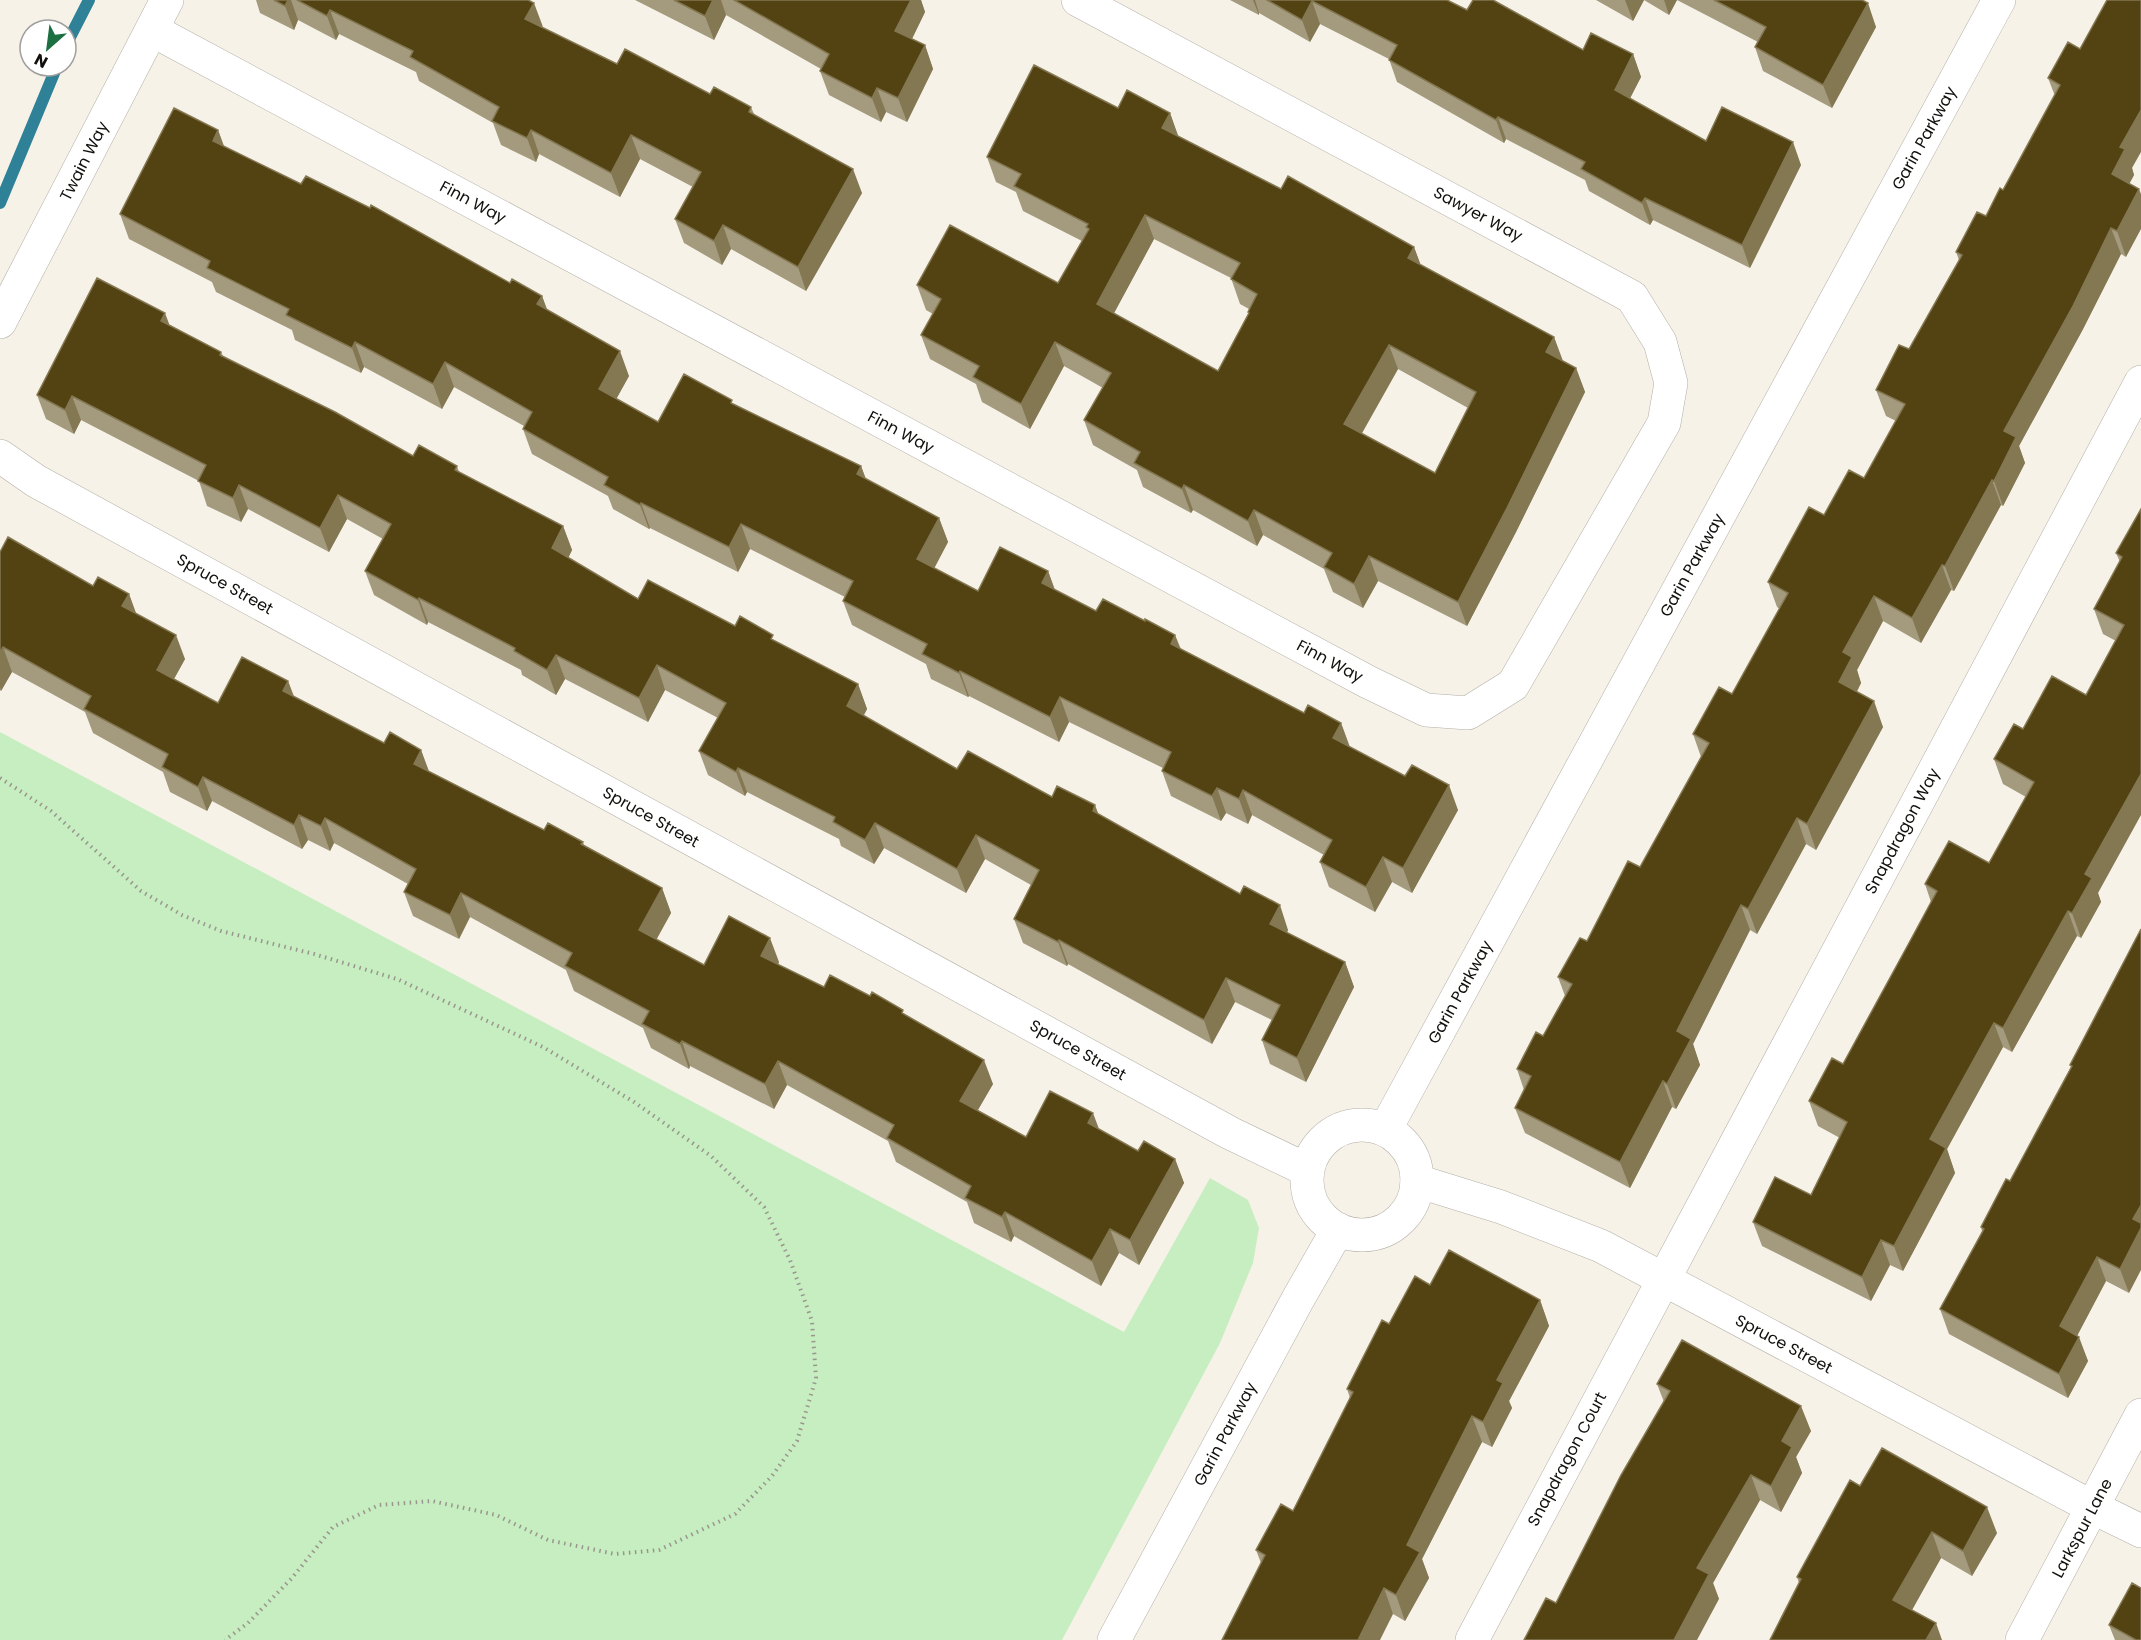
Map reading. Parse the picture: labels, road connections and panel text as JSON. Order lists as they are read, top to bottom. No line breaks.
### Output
{"streets":{"street":["Garin Parkway","Twain Way","Finn Way","Sawyer Way","Spruce Street","Snapdragon Way","Snapdragon Court","Larkspur Lane"]},"crossings":[["Garin Parkway","Spruce Street"],["Twain Way","Finn Way"],["Finn Way","Sawyer Way"],["Spruce Street","Snapdragon Way"],["Spruce Street","Snapdragon Court"],["Spruce Street","Larkspur Lane"],["Snapdragon Way","Snapdragon Court"]],"north":"bottom left"}
